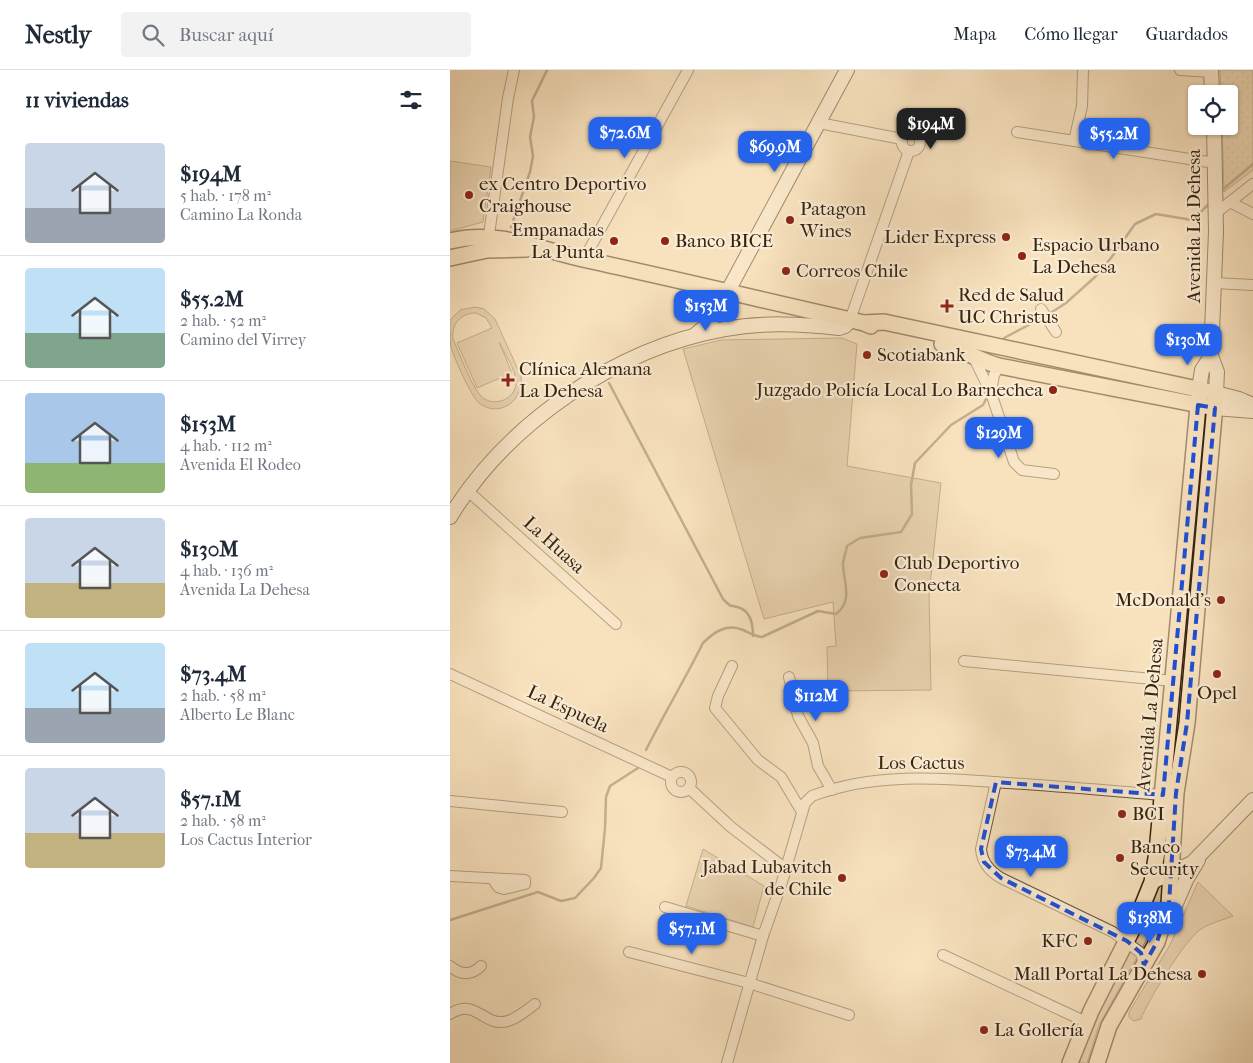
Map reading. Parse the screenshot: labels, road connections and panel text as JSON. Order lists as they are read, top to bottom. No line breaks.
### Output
{"streets":{"main road":["Avenida La Dehesa"],"street":["La Huasa","La Espuela","Los Cactus"]},"crossings":[["Avenida La Dehesa","Los Cactus"],["La Espuela","Los Cactus"]],"places":{"other":["ex Centro Deportivo Craighouse","Patagon Wines","Lider Express","Empanadas La Punta","Banco BICE","Espacio Urbano La Dehesa","Correos Chile","Scotiabank","Juzgado Policía Local Lo Barnechea","Club Deportivo Conecta","McDonald's","Opel","BCI","Banco Security","Jabad Lubavitch de Chile","KFC","Mall Portal La Dehesa","La Gollería"],"health":["Red de Salud UC Christus","Clínica Alemana La Dehesa"]},"page":{"header":"Nestly","search":"Buscar aquí","nav":["Mapa","Cómo llegar","Guardados"],"heading":"11 viviendas","price":["$194M","$72.6M","$55.2M","$69.9M","$153M","$130M","$129M","$112M","$73.4M","$138M","$57.1M"],"list":[{"name":"$194M","note":"5 hab. · 178 m² · Camino La Ronda"},{"name":"$55.2M","note":"2 hab. · 52 m² · Camino del Virrey"},{"name":"$153M","note":"4 hab. · 112 m² · Avenida El Rodeo"},{"name":"$130M","note":"4 hab. · 136 m² · Avenida La Dehesa"},{"name":"$73.4M","note":"2 hab. · 58 m² · Alberto Le Blanc"},{"name":"$57.1M","note":"2 hab. · 58 m² · Los Cactus Interior"}]}}
